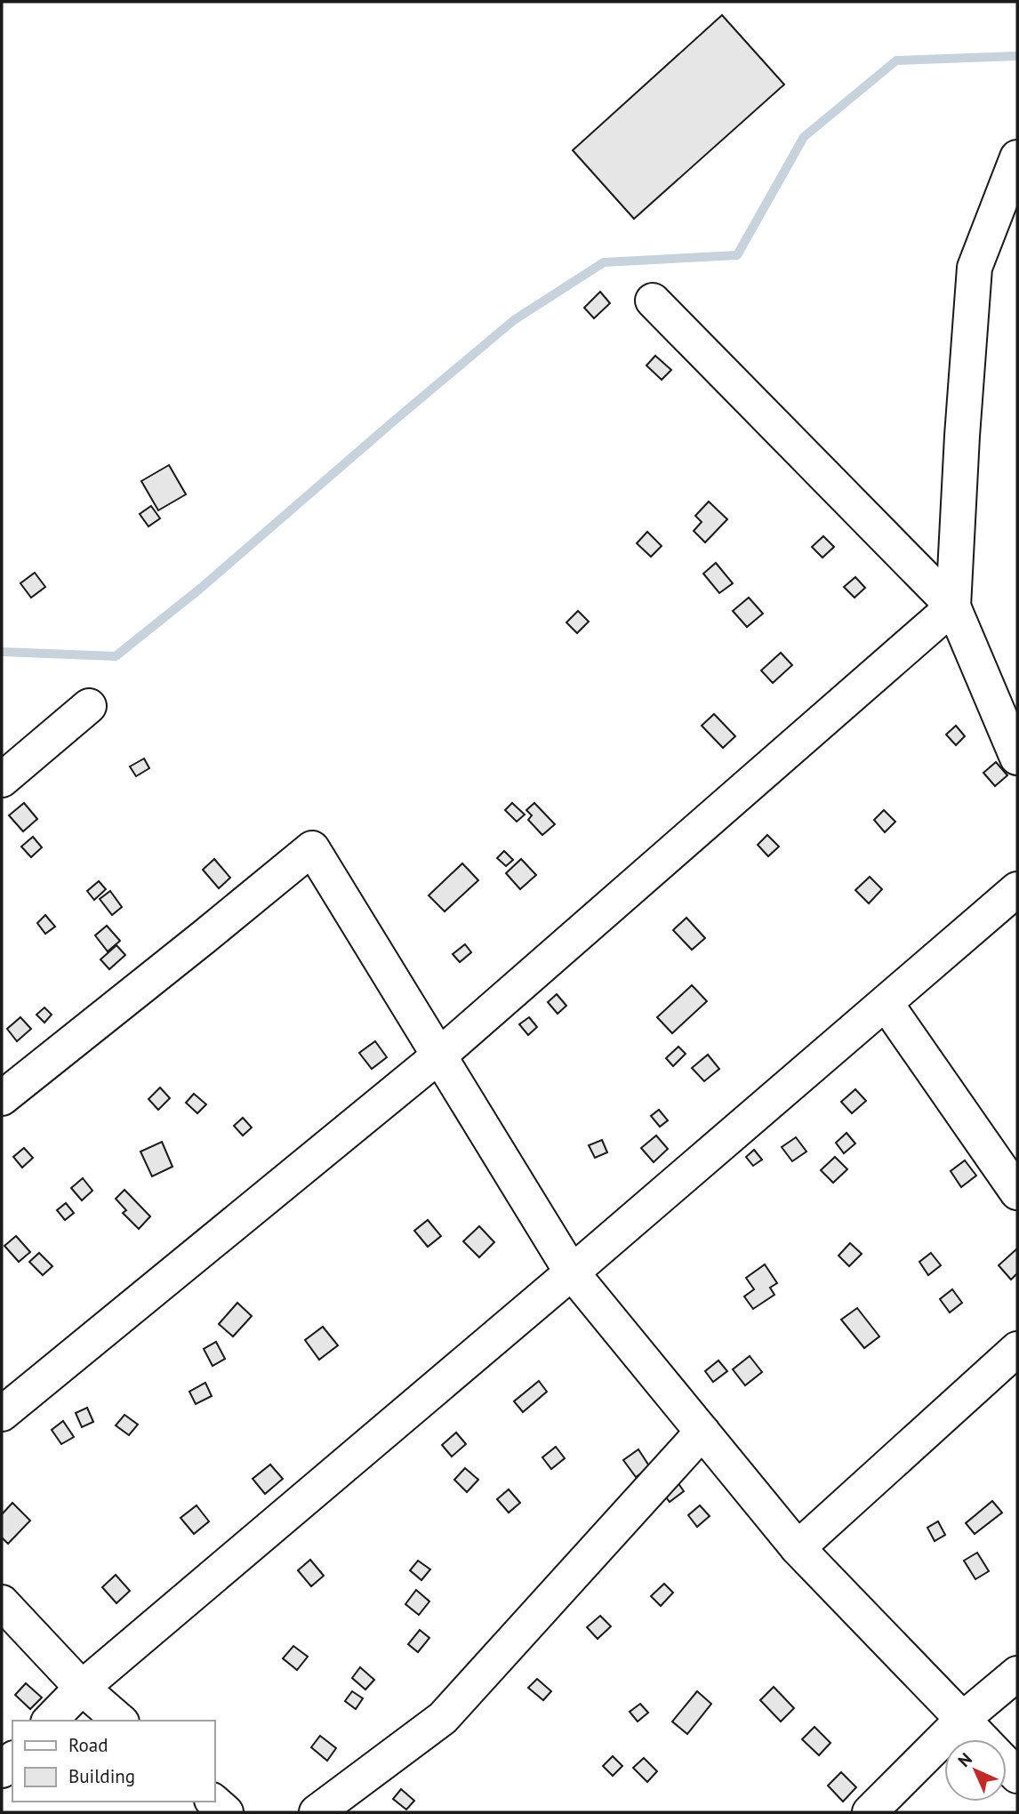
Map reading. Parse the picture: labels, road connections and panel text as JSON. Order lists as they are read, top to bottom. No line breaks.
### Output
{"legend":["Road","Building"],"north":"top left"}
